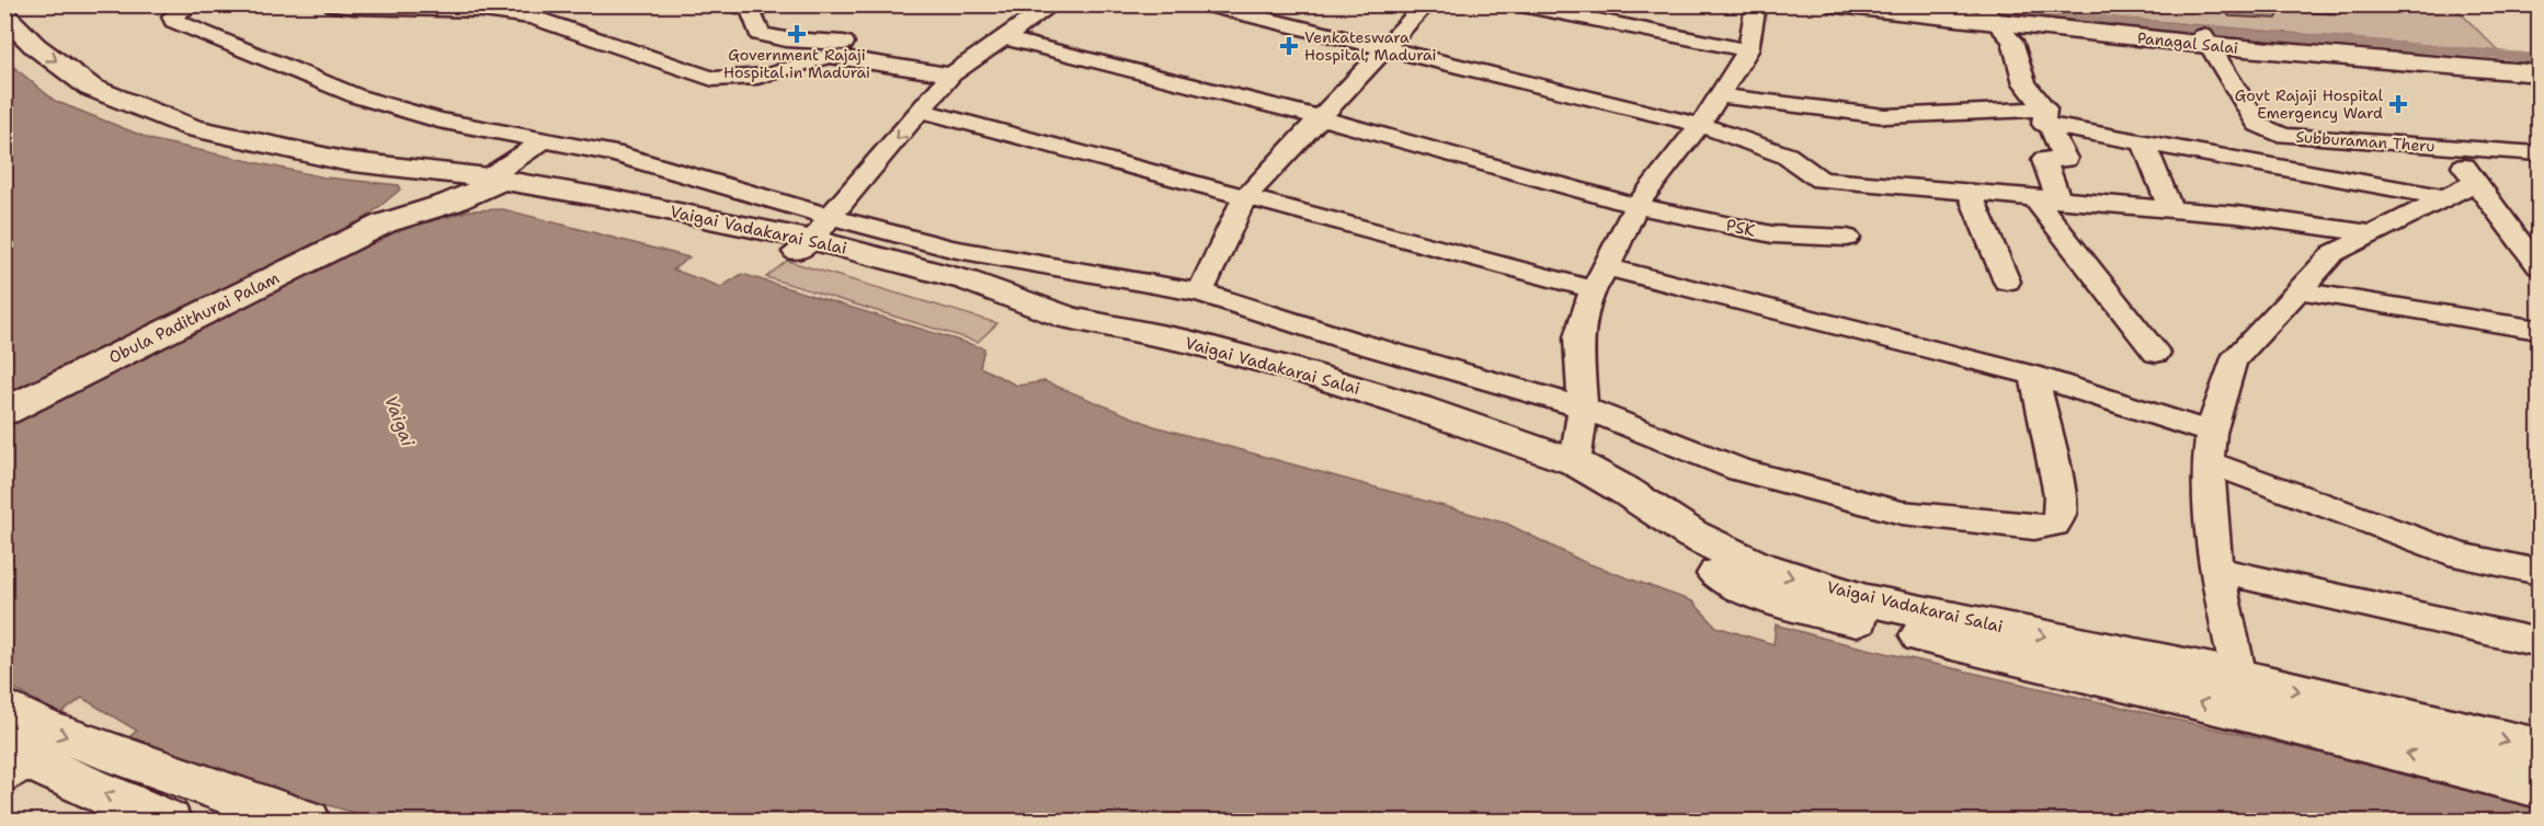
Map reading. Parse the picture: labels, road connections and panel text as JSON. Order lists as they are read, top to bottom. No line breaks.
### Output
{"streets":{"main road":["Panagal Salai","Vaigai Vadakarai Salai","Obula Padithurai Palam"],"street":["Subburaman Theru","PSK"]},"crossings":[["Panagal Salai","Subburaman Theru"],["Vaigai Vadakarai Salai","Obula Padithurai Palam"]],"water":["Vaigai"],"places":{"health":["Government Rajaji Hospital in Madurai","Venkateswara Hospital, Madurai","Govt Rajaji Hospital Emergency Ward"]}}
